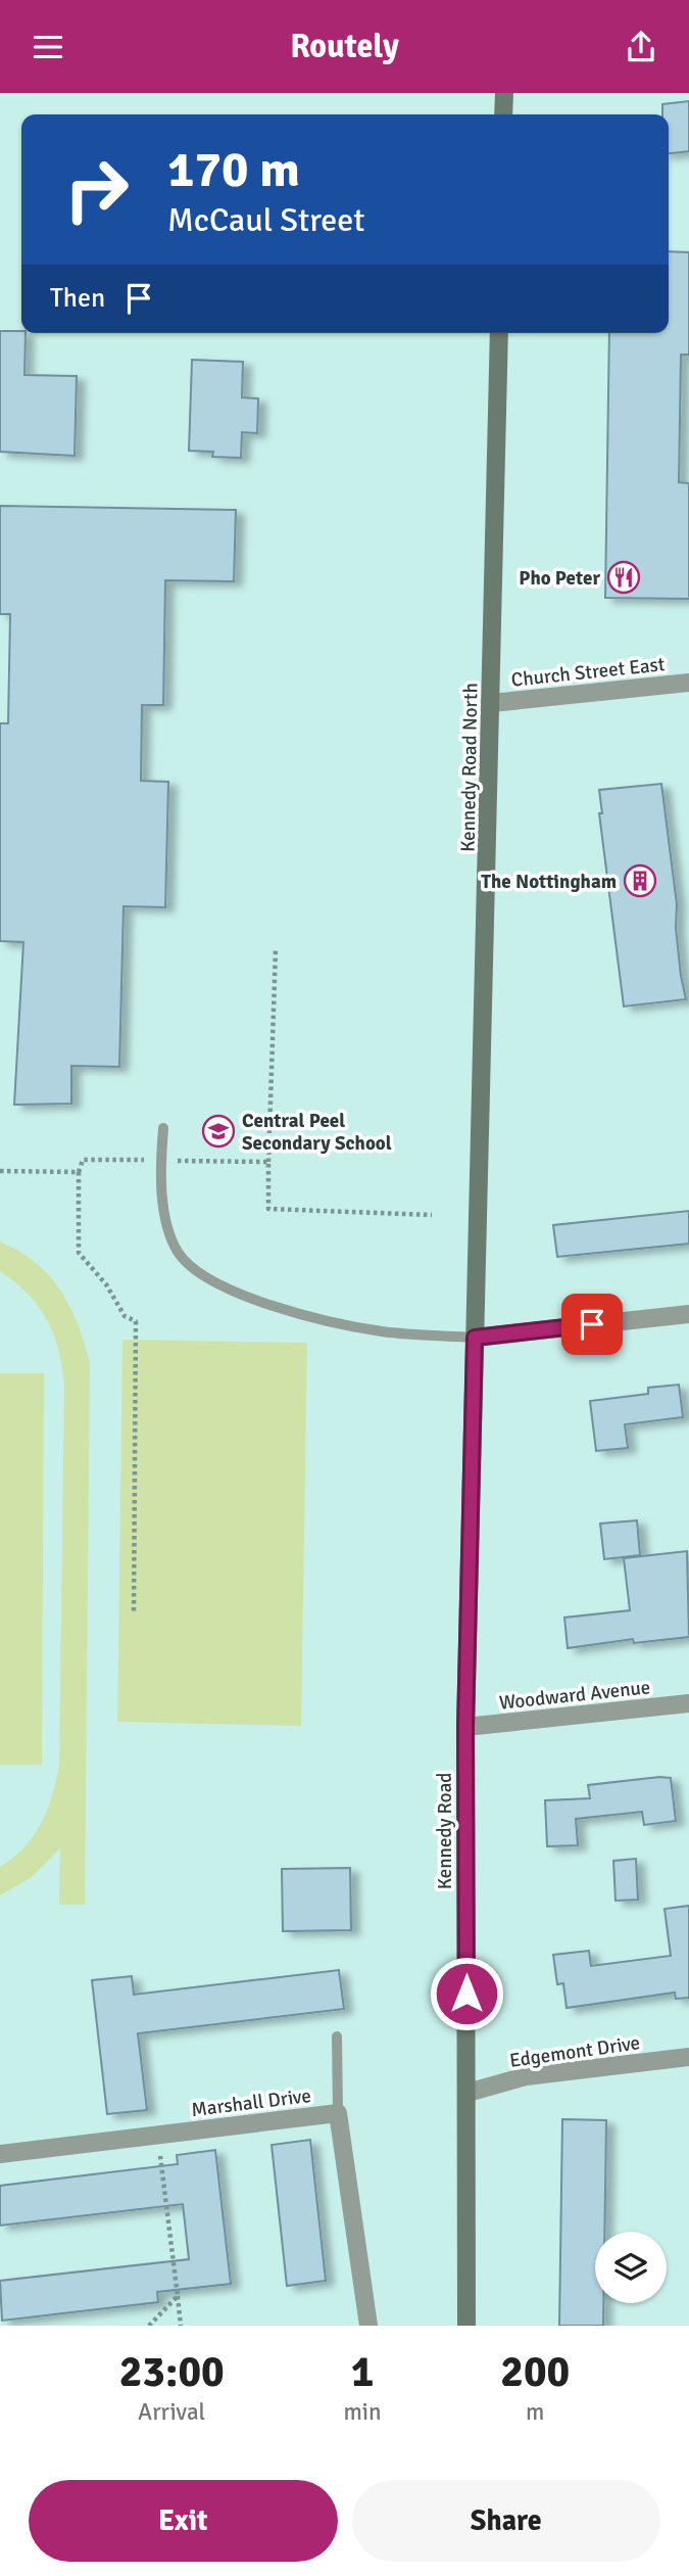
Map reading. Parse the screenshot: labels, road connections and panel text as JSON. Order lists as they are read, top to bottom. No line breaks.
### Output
{"streets":{"main road":["Kennedy Road North","Kennedy Road"],"street":["Church Street East","Woodward Avenue","Edgemont Drive","Marshall Drive"]},"crossings":[["Church Street East","Kennedy Road North"],["Kennedy Road North","Kennedy Road"],["Woodward Avenue","Kennedy Road"],["Kennedy Road","Edgemont Drive"]],"places":{"restaurant":["Pho Peter"],"building":["The Nottingham"],"school or university":["Central Peel Secondary School"]},"page":{"header":"Routely","turn":["170 m","McCaul Street"],"then":"Then","eta":["23:00","Arrival","1","min","200","m"],"buttons":["Exit","Share"]}}
